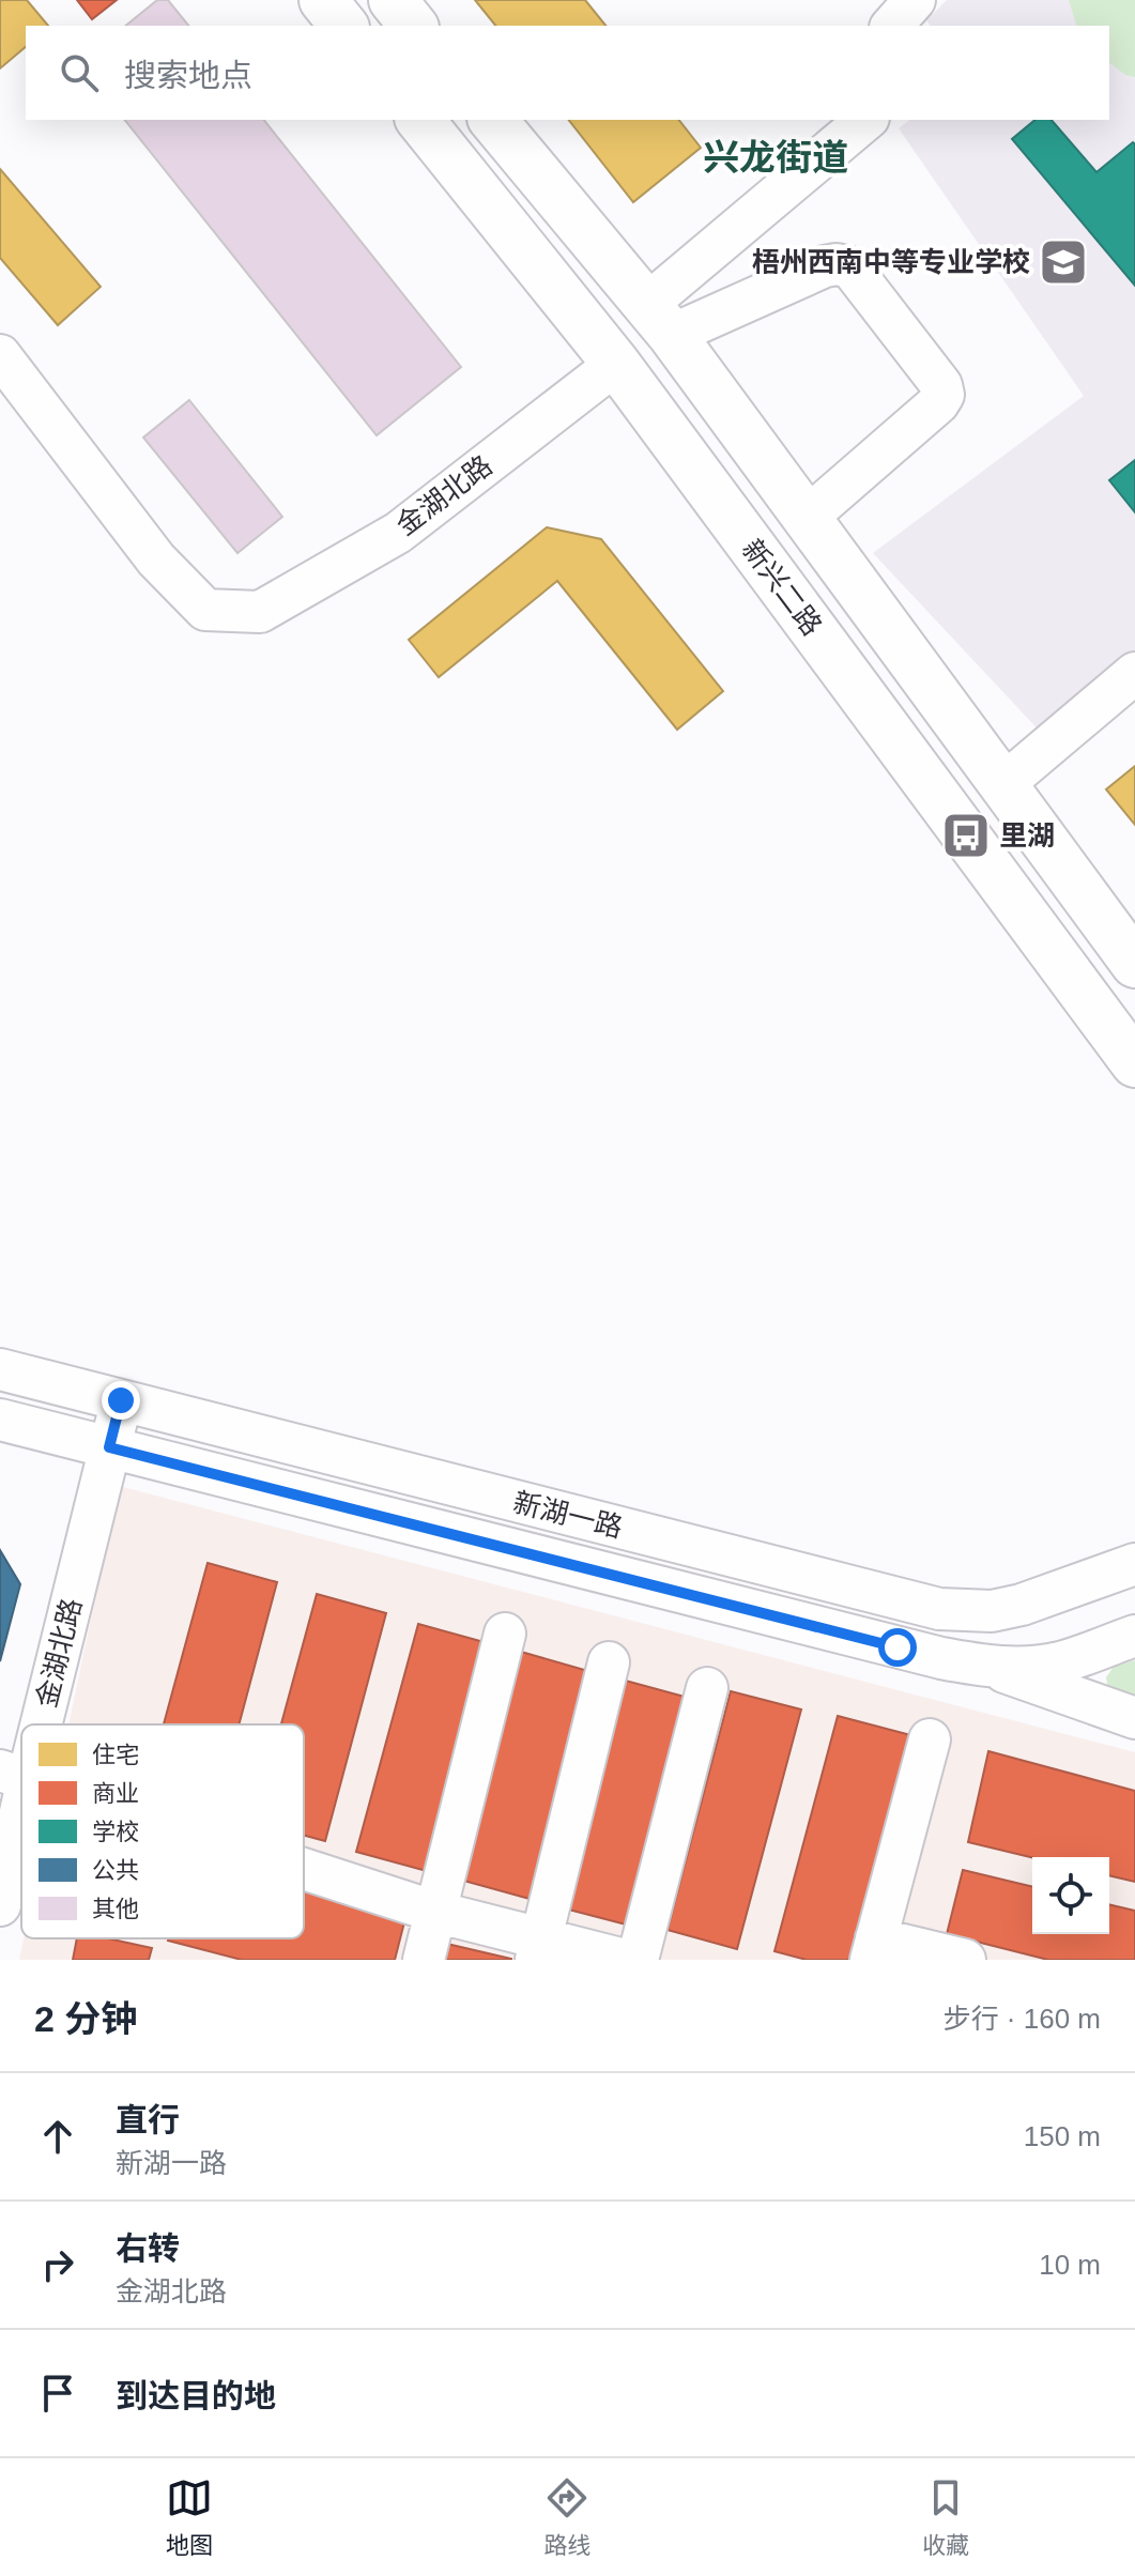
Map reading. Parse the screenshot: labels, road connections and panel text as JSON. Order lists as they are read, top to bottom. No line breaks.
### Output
{"streets":{"main road":["新兴二路"],"street":["金湖北路","新湖一路"]},"crossings":[["金湖北路","新兴二路"],["金湖北路","新湖一路"]],"districts":["兴龙街道"],"places":{"school or university":["梧州西南中等专业学校"],"bus stop":["里湖"]},"legend":["住宅","商业","学校","公共","其他"],"page":{"search":"搜索地点","heading":["2 分钟","步行 · 160 m"],"list":[["直行","新湖一路","150 m"],["右转","金湖北路","10 m"],"到达目的地"],"nav":["地图","路线","收藏"]}}
